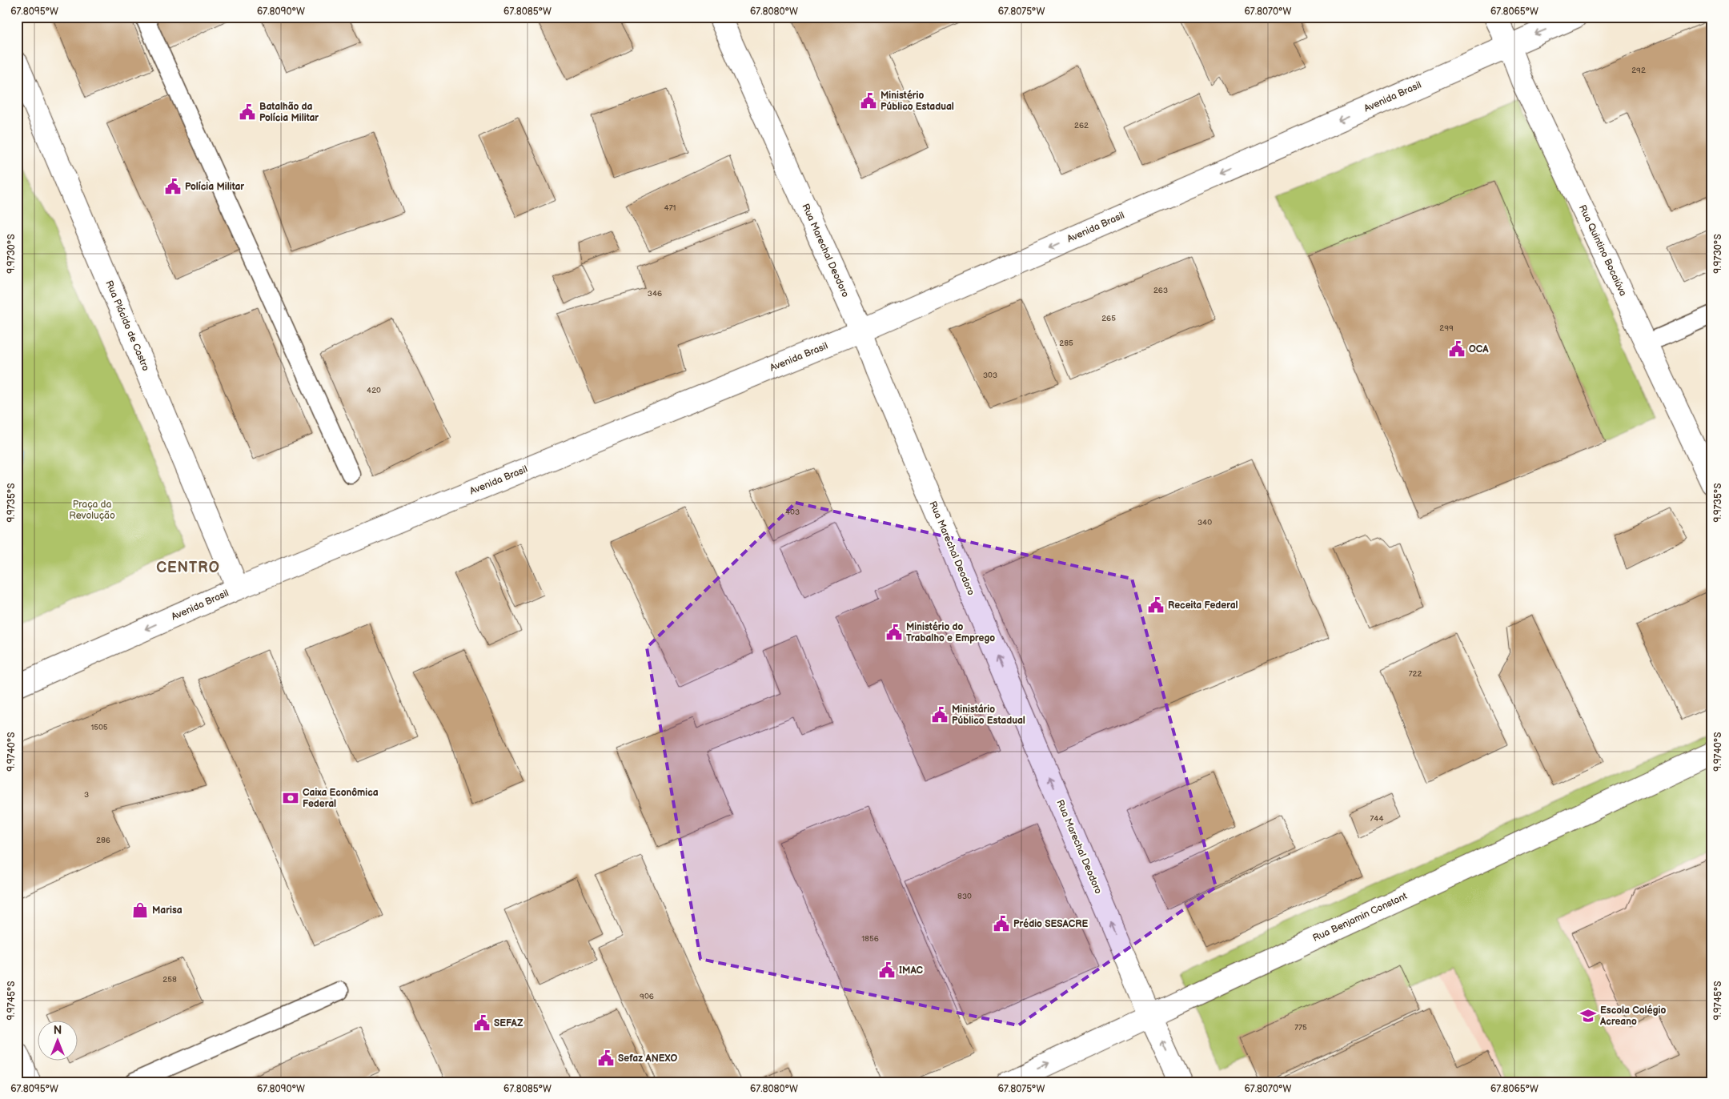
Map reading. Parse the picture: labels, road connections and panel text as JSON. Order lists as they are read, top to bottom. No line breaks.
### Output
{"streets":{"street":["Avenida Brasil","Rua Marechal Deodoro","Rua Quintino Bocaiúva","Rua Plácido de Castro","Rua Benjamin Constant"]},"crossings":[["Avenida Brasil","Rua Marechal Deodoro"],["Avenida Brasil","Rua Quintino Bocaiúva"],["Avenida Brasil","Rua Plácido de Castro"],["Rua Marechal Deodoro","Rua Benjamin Constant"]],"one_way":["Avenida Brasil","Rua Marechal Deodoro"],"districts":["CENTRO"],"parks":["Praça da Revolução"],"places":{"public building":["Ministério Público Estadual","Batalhão da Polícia Militar","Polícia Militar","OCA","Receita Federal","Ministério do Trabalho e Emprego","Ministário Público Estadual","Prédio SESACRE","IMAC","SEFAZ","Sefaz ANEXO"],"bank":["Caixa Econômica Federal"],"shop":["Marisa"],"school or university":["Escola Colégio Acreano"]},"house_numbers":["292","262","471","263","346","265","299","285","303","420","403","340","722","1505","3","744","286","830","1856","258","906","775"],"north":"top","coordinates":["67.8095°W","67.8090°W","67.8085°W","67.8080°W","67.8075°W","67.8070°W","67.8065°W","9.9730°S","9.9735°S","9.9740°S","9.9745°S"]}
